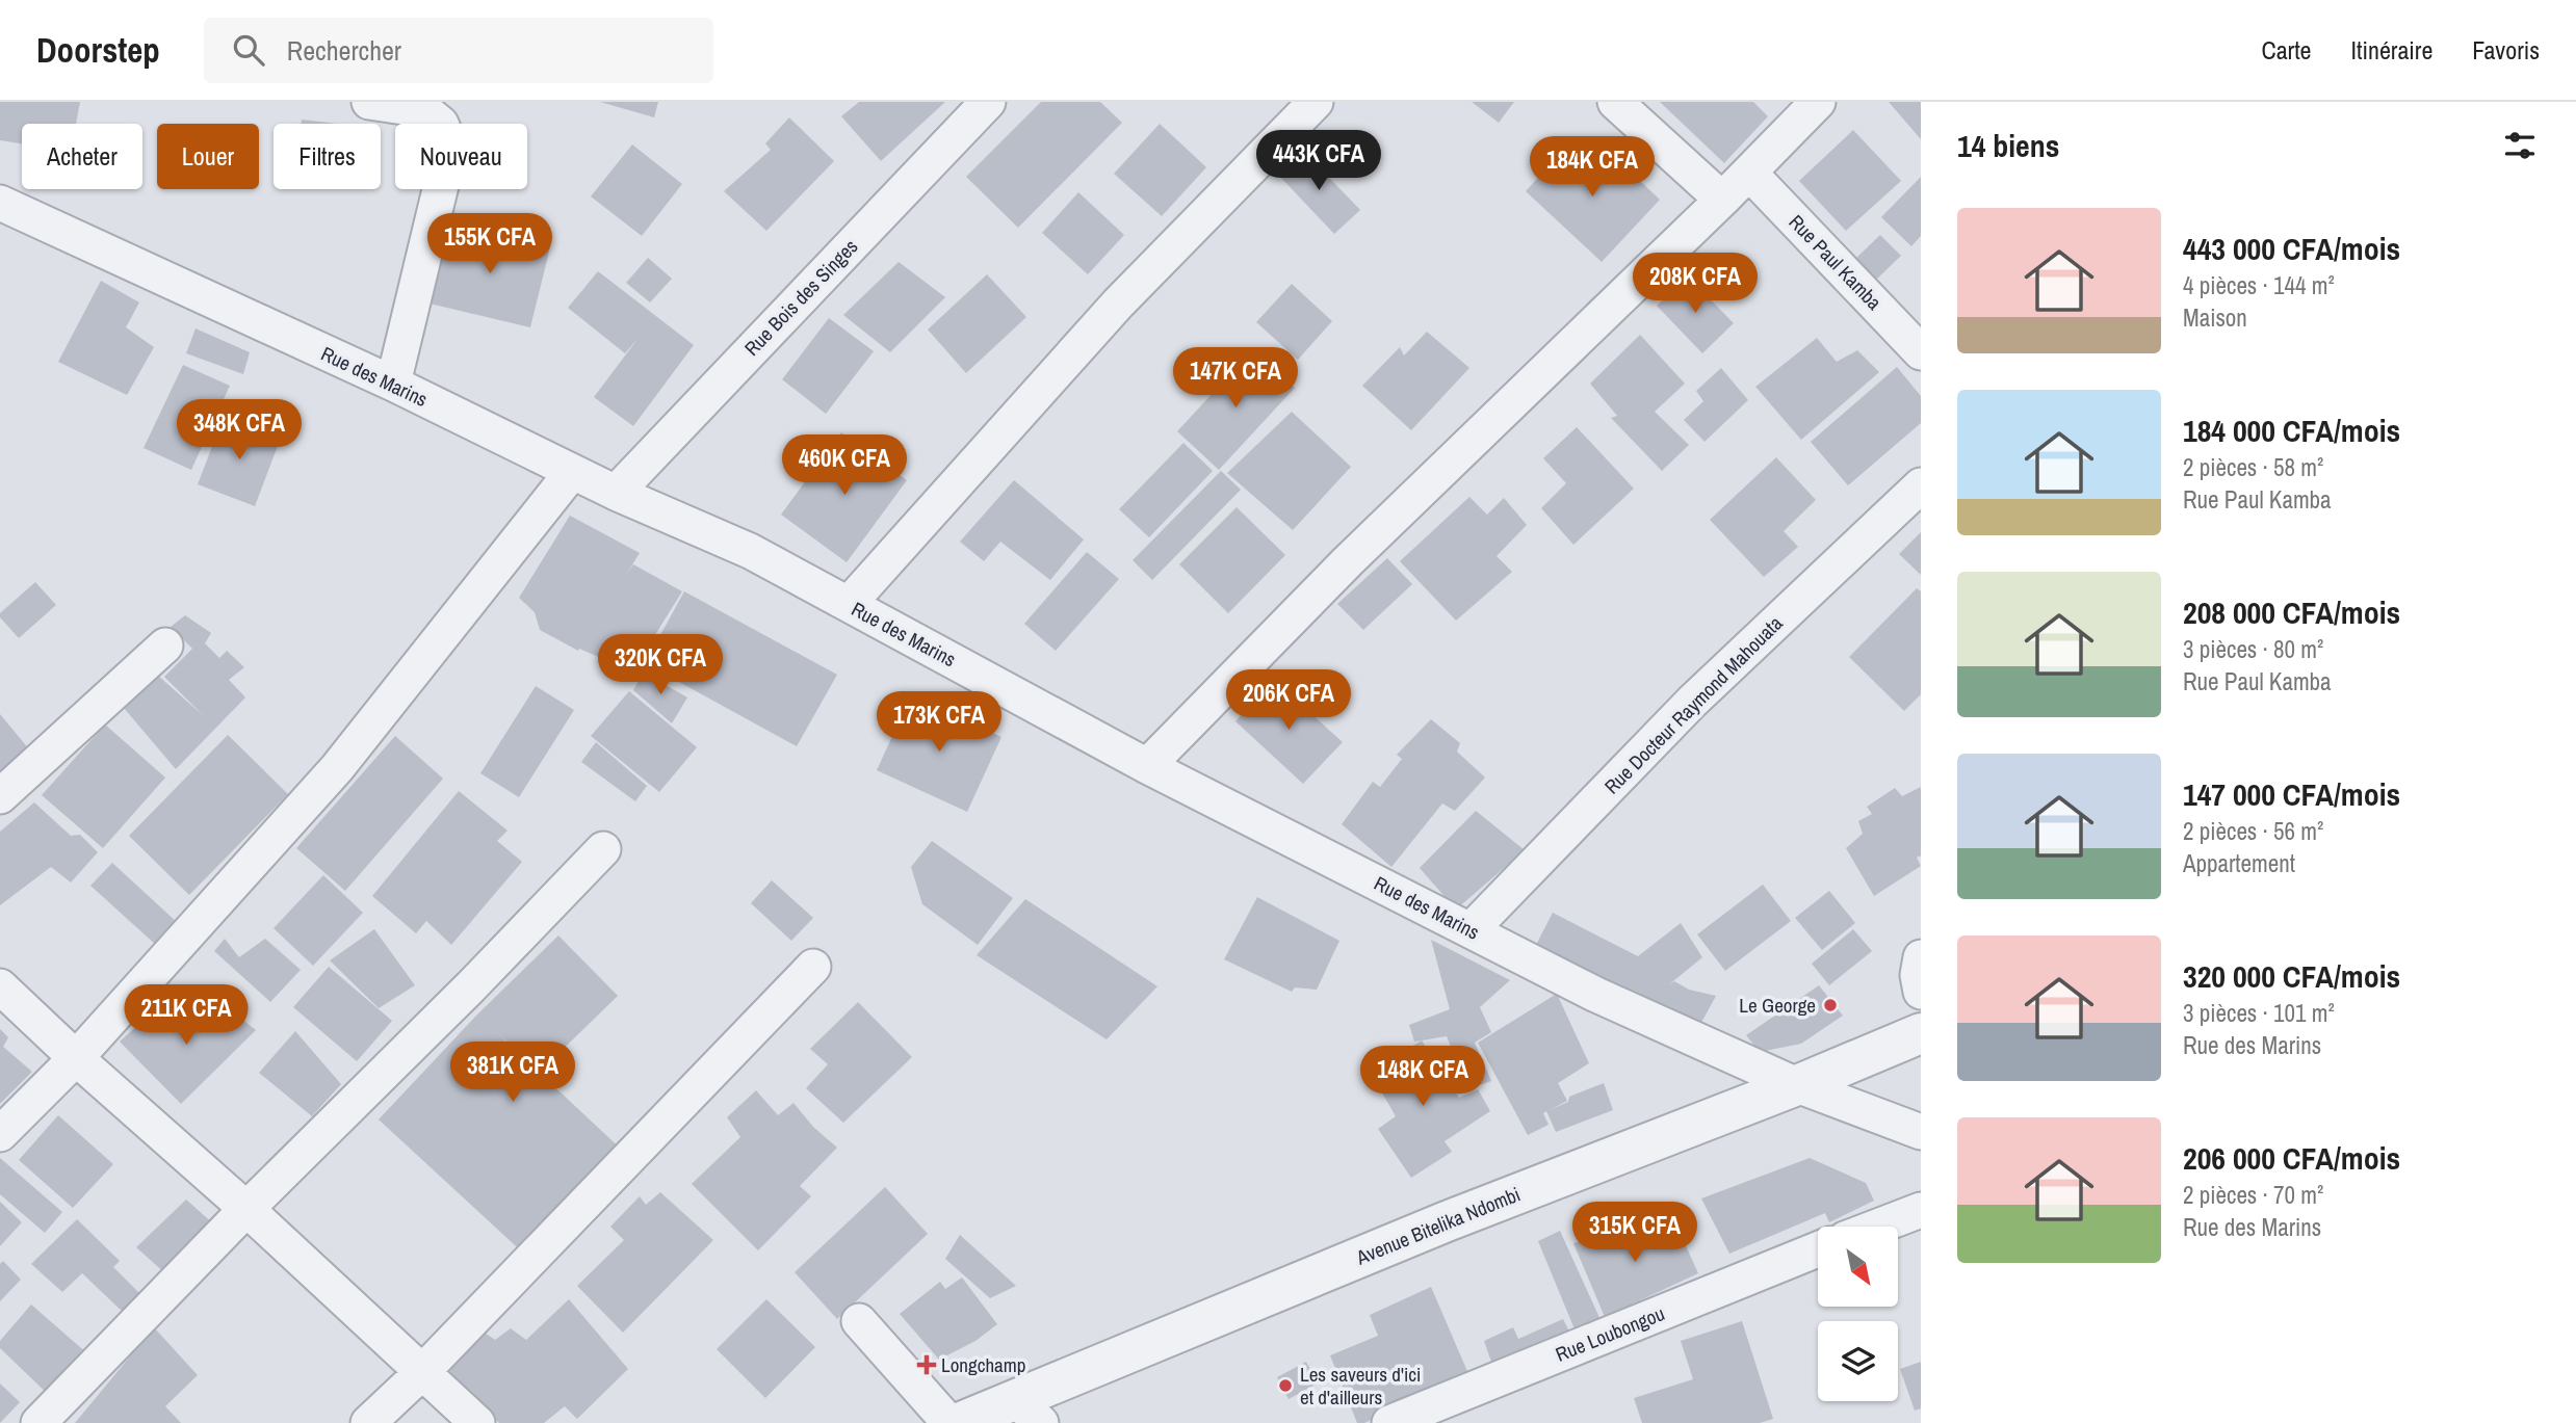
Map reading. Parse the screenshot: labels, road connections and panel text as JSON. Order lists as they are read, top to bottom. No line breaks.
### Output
{"streets":{"street":["Rue Paul Kamba","Rue Bois des Singes","Rue des Marins","Rue Docteur Raymond Mahouata","Avenue Bitelika Ndombi","Rue Loubongou"]},"crossings":[["Rue Bois des Singes","Rue des Marins"],["Rue des Marins","Rue Docteur Raymond Mahouata"],["Rue des Marins","Avenue Bitelika Ndombi"]],"places":{"other":["Le George","Les saveurs d'ici et d'ailleurs"],"health":["Longchamp"]},"north":"bottom right","page":{"header":"Doorstep","search":"Rechercher","nav":["Carte","Itinéraire","Favoris"],"heading":"14 biens","chip":["Acheter","Louer","Filtres","Nouveau"],"price":["443K CFA","184K CFA","155K CFA","208K CFA","147K CFA","348K CFA","460K CFA","320K CFA","206K CFA","173K CFA","211K CFA","381K CFA","148K CFA","315K CFA"],"list":[{"name":"443 000 CFA/mois","note":"4 pièces · 144 m² · Maison"},{"name":"184 000 CFA/mois","note":"2 pièces · 58 m² · Rue Paul Kamba"},{"name":"208 000 CFA/mois","note":"3 pièces · 80 m² · Rue Paul Kamba"},{"name":"147 000 CFA/mois","note":"2 pièces · 56 m² · Appartement"},{"name":"320 000 CFA/mois","note":"3 pièces · 101 m² · Rue des Marins"},{"name":"206 000 CFA/mois","note":"2 pièces · 70 m² · Rue des Marins"}]}}
